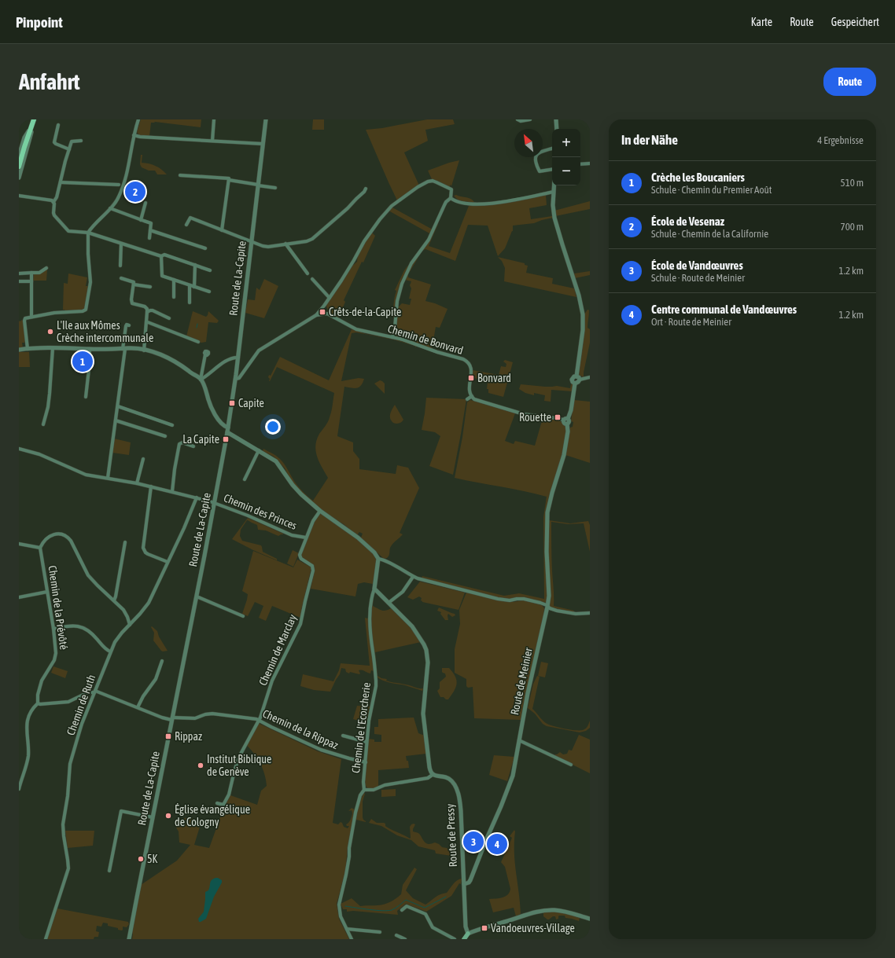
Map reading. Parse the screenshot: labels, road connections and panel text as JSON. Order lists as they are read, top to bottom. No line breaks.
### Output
{"streets":{"street":["Route de La-Capite","Chemin de Bonvard","Chemin des Princes","Chemin de la Prévôté","Chemin de Marclay","Route de Meinier","Chemin de Ruth","Chemin de l'Ecorcherie","Chemin de la Rippaz","Route de Pressy"]},"crossings":[["Route de La-Capite","Chemin des Princes"],["Route de La-Capite","Chemin de la Rippaz"],["Chemin des Princes","Chemin de Marclay"],["Chemin des Princes","Chemin de Ruth"],["Chemin de Marclay","Chemin de la Rippaz"],["Route de Meinier","Route de Pressy"],["Chemin de Ruth","Chemin de la Rippaz"],["Chemin de l'Ecorcherie","Chemin de la Rippaz"]],"places":{"transit":["Crêts-de-la-Capite","Bonvard","Capite","Rouette","La Capite","Rippaz","Vandoeuvres-Village"],"other":["L'Ile aux Mômes Crèche intercommunale","Institut Biblique de Genève","Église évangélique de Cologny","5K"]},"north":"top left","page":{"header":"Pinpoint","nav":["Karte","Route","Gespeichert"],"buttons":"Route","title":"Anfahrt","heading":["In der Nähe","4 Ergebnisse"],"map_buttons":["+","−"],"list":[{"mark":"1","name":"Crèche les Boucaniers","note":"Schule · Chemin du Premier Août","value":"510 m"},{"mark":"2","name":"École de Vesenaz","note":"Schule · Chemin de la Californie","value":"700 m"},{"mark":"3","name":"École de Vandœuvres","note":"Schule · Route de Meinier","value":"1.2 km"},{"mark":"4","name":"Centre communal de Vandœuvres","note":"Ort · Route de Meinier","value":"1.2 km"}],"pins":["2","1","3","4"]}}
